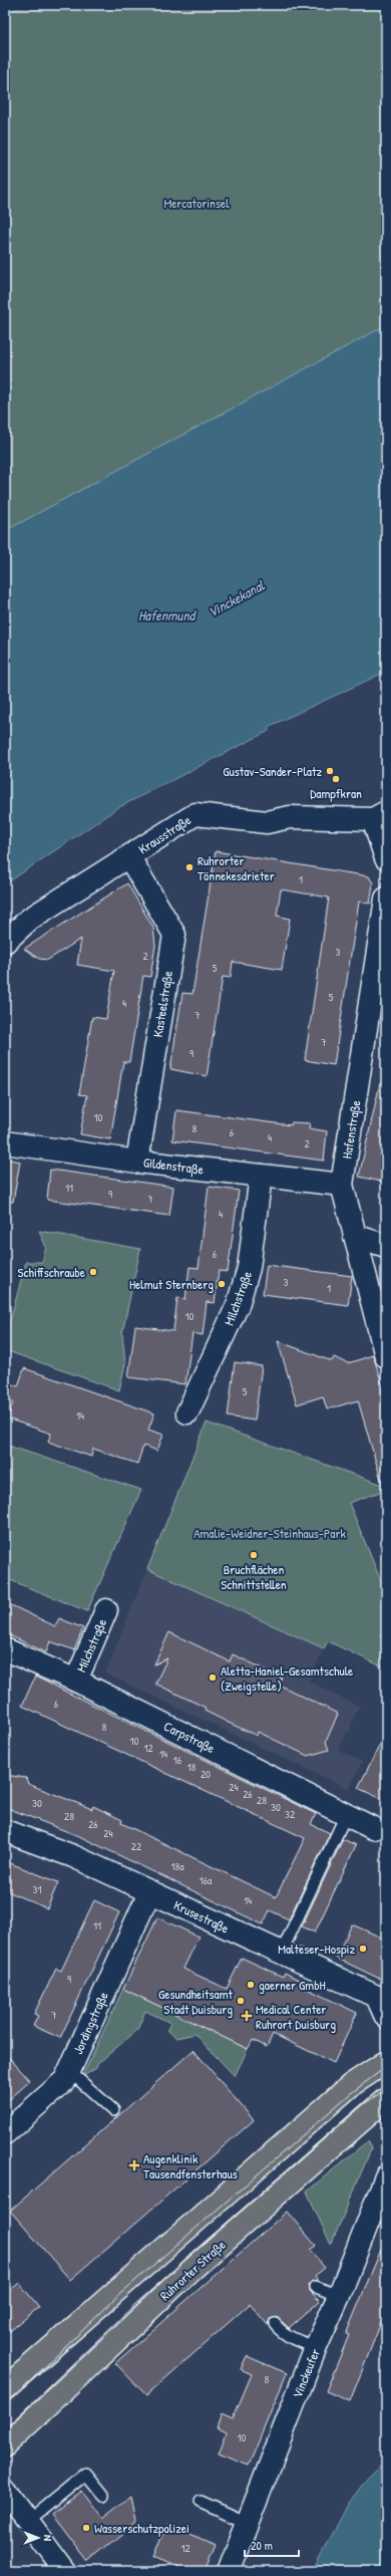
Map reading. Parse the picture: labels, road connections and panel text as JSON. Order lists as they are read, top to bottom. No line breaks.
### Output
{"streets":{"main road":["Ruhrorter Straße"],"street":["Krausstraße","Kasteelstraße","Hafenstraße","Gildenstraße","Milchstraße","Carpstraße","Krusestraße","Jordingstraße","Vinckeufer"]},"crossings":[["Krausstraße","Kasteelstraße"],["Kasteelstraße","Gildenstraße"],["Hafenstraße","Gildenstraße"],["Gildenstraße","Milchstraße"],["Milchstraße","Carpstraße"],["Krusestraße","Jordingstraße"]],"water":["Vinckekanal","Hafenmund"],"parks":["Mercatorinsel","Amalie-Weidner-Steinhaus-Park"],"places":{"other":["Gustav-Sander-Platz","Dampfkran","Ruhrorter Tönnekesdrieter","Schiffschraube","Helmut Sternberg","Bruchflächen Schnittstellen","Aletta-Haniel-Gesamtschule (Zweigstelle)","Malteser-Hospiz","gaerner GmbH","Gesundheitsamt Stadt Duisburg","Wasserschutzpolizei"],"health":["Medical Center Ruhrort Duisburg","Augenklinik Tausendfensterhaus"]},"house_numbers":["1","3","2","5","5","4","7","7","9","10","8","6","4","2","11","9","7","4","6","3","1","10","5","14","6","8","10","12","14","16","18","20","24","26","28","30","30","32","28","26","24","22","18a","16a","31","14","11","9","7","8","10","12"],"scale_bar":"20 m","north":"right"}
